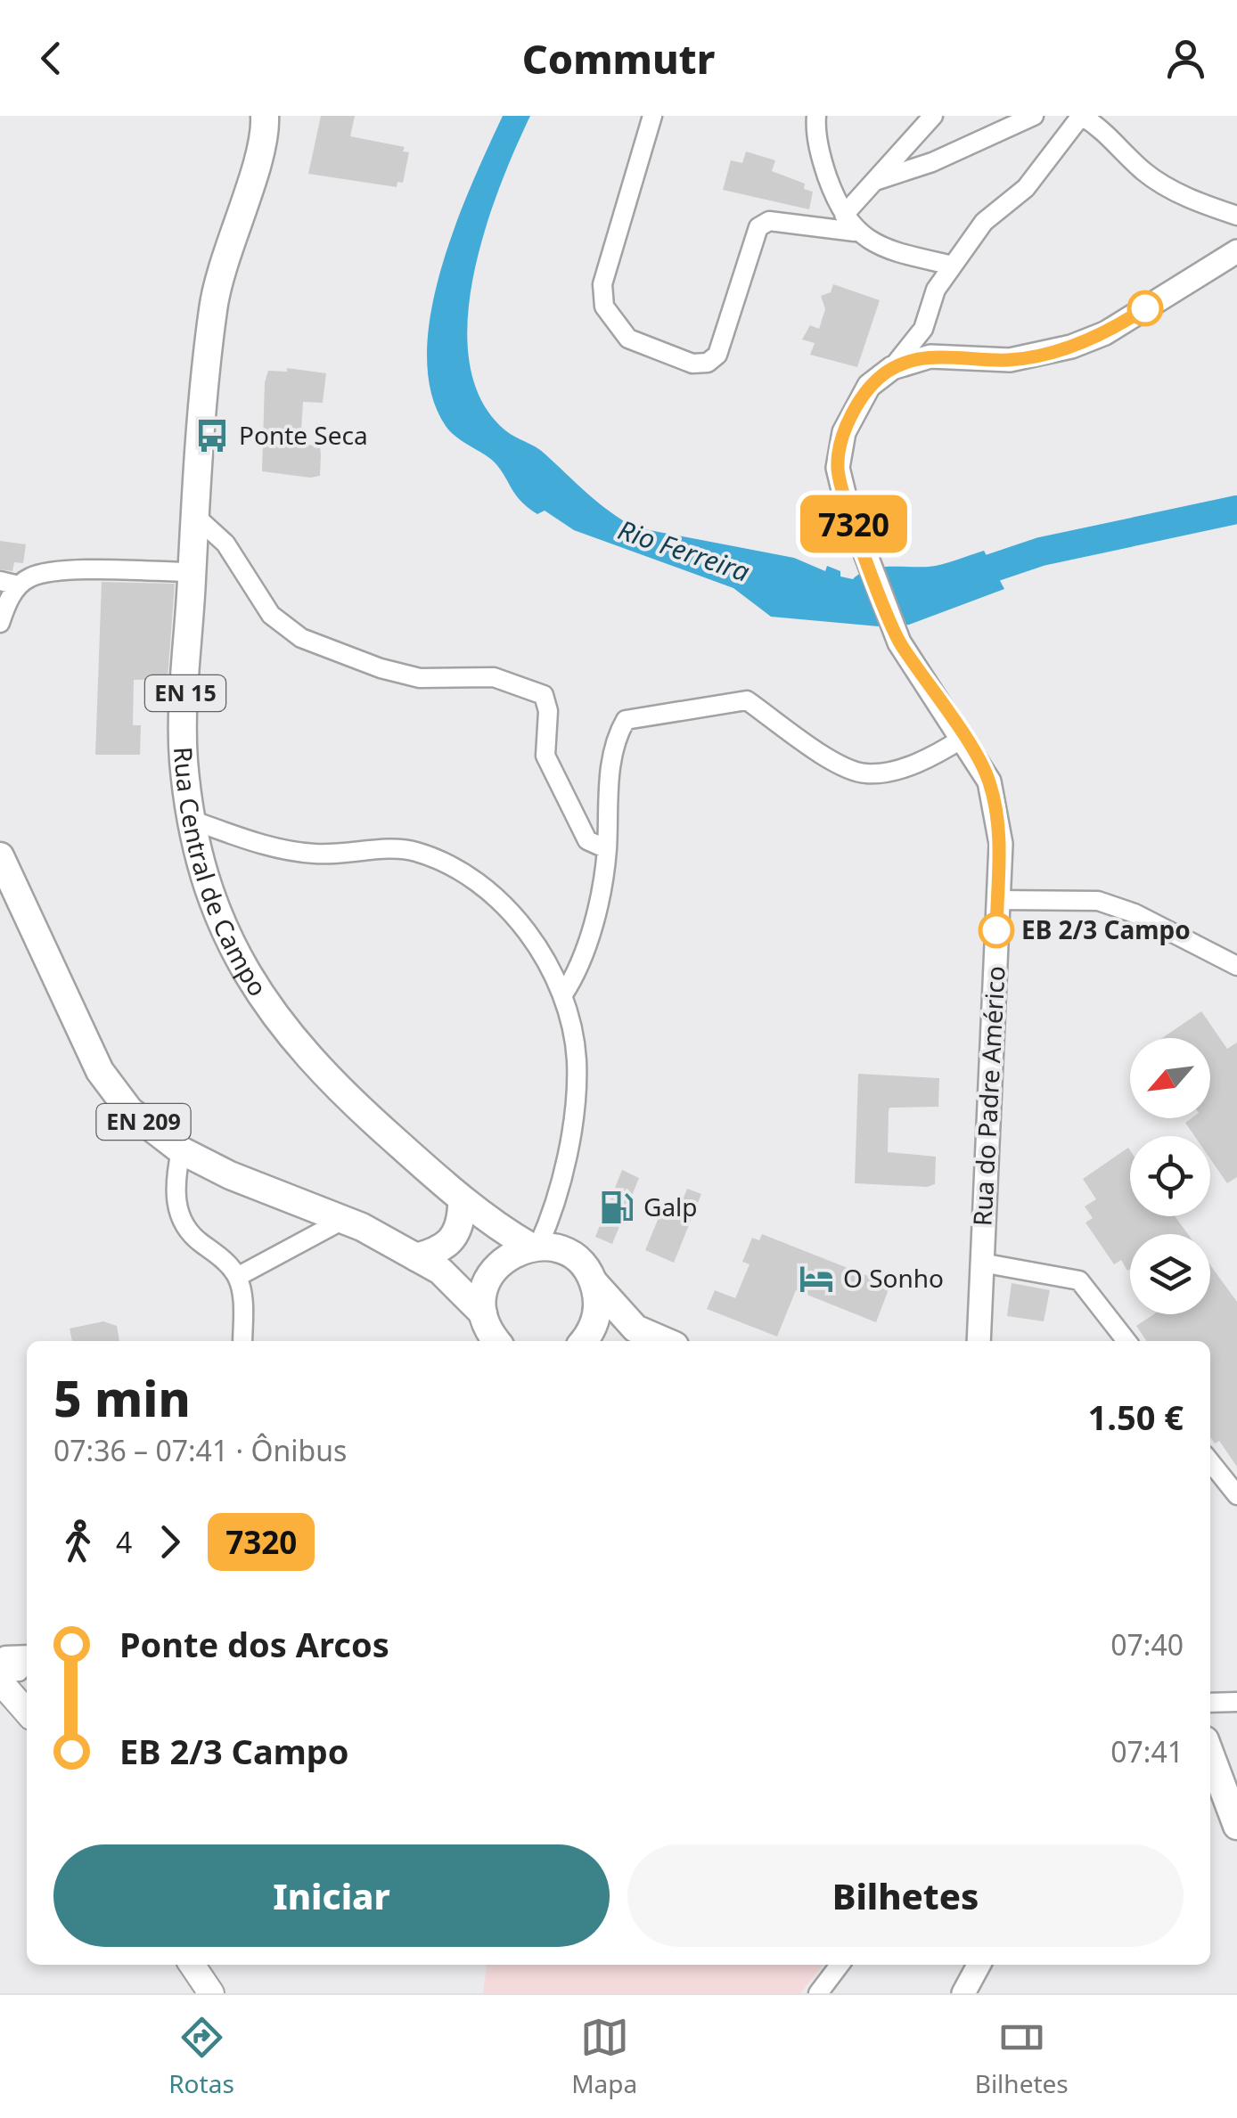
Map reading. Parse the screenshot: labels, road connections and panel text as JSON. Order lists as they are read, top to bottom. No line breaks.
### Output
{"streets":{"main road":["EN 15","Rua Central de Campo","EN 209"],"street":["Rua do Padre Américo"]},"crossings":[["EN 15","Rua Central de Campo"],["Rua Central de Campo","EN 209"]],"water":["Rio Ferreira"],"places":{"bus stop":["Ponte Seca"],"other":["EB 2/3 Campo"],"fuel station":["Galp"],"hotel":["O Sonho"]},"lines":["bus line 7320"],"north":"bottom left","page":{"header":"Commutr","on_map":"7320","heading":["5 min","07:36 – 07:41 · Ônibus","1.50 €"],"legs":["4","7320"],"list":[{"name":"Ponte dos Arcos","value":"07:40"},{"name":"EB 2/3 Campo","value":"07:41"}],"buttons":["Iniciar","Bilhetes"],"tabs":["Rotas","Mapa","Bilhetes"]}}
